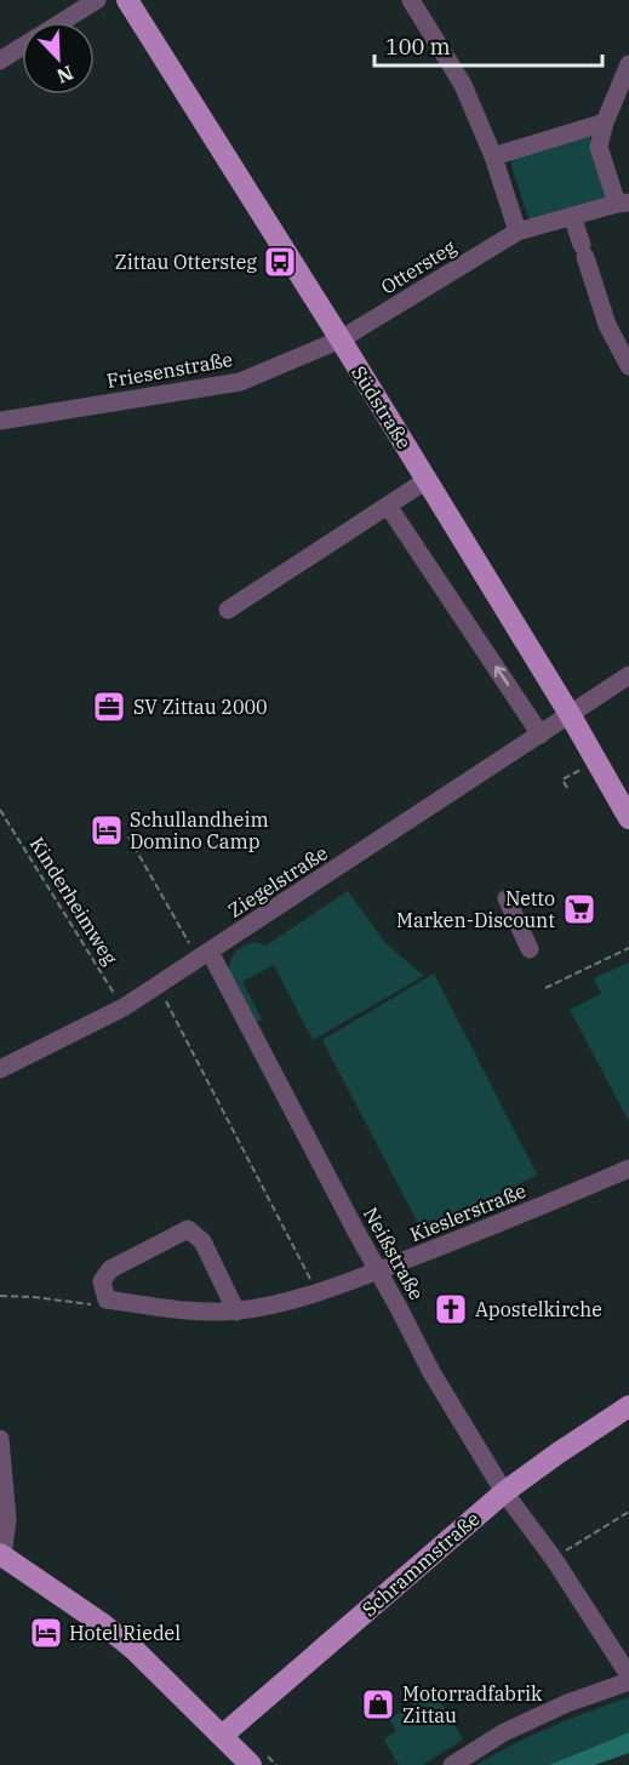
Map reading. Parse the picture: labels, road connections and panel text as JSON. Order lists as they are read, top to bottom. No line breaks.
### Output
{"streets":{"main road":["Südstraße","Schrammstraße"],"street":["Ottersteg","Friesenstraße","Ziegelstraße","Kieslerstraße","Neißstraße"],"path":["Kinderheimweg"]},"crossings":[["Ottersteg","Friesenstraße"],["Ottersteg","Südstraße"],["Friesenstraße","Südstraße"],["Südstraße","Ziegelstraße"],["Ziegelstraße","Kinderheimweg"],["Ziegelstraße","Neißstraße"],["Kieslerstraße","Neißstraße"],["Neißstraße","Schrammstraße"]],"places":{"bus stop":["Zittau Ottersteg"],"office":["SV Zittau 2000"],"hotel":["Schullandheim Domino Camp","Hotel Riedel"],"supermarket":["Netto Marken-Discount"],"church":["Apostelkirche"],"shop":["Motorradfabrik Zittau"]},"scale_bar":"100 m","north":"bottom right"}
